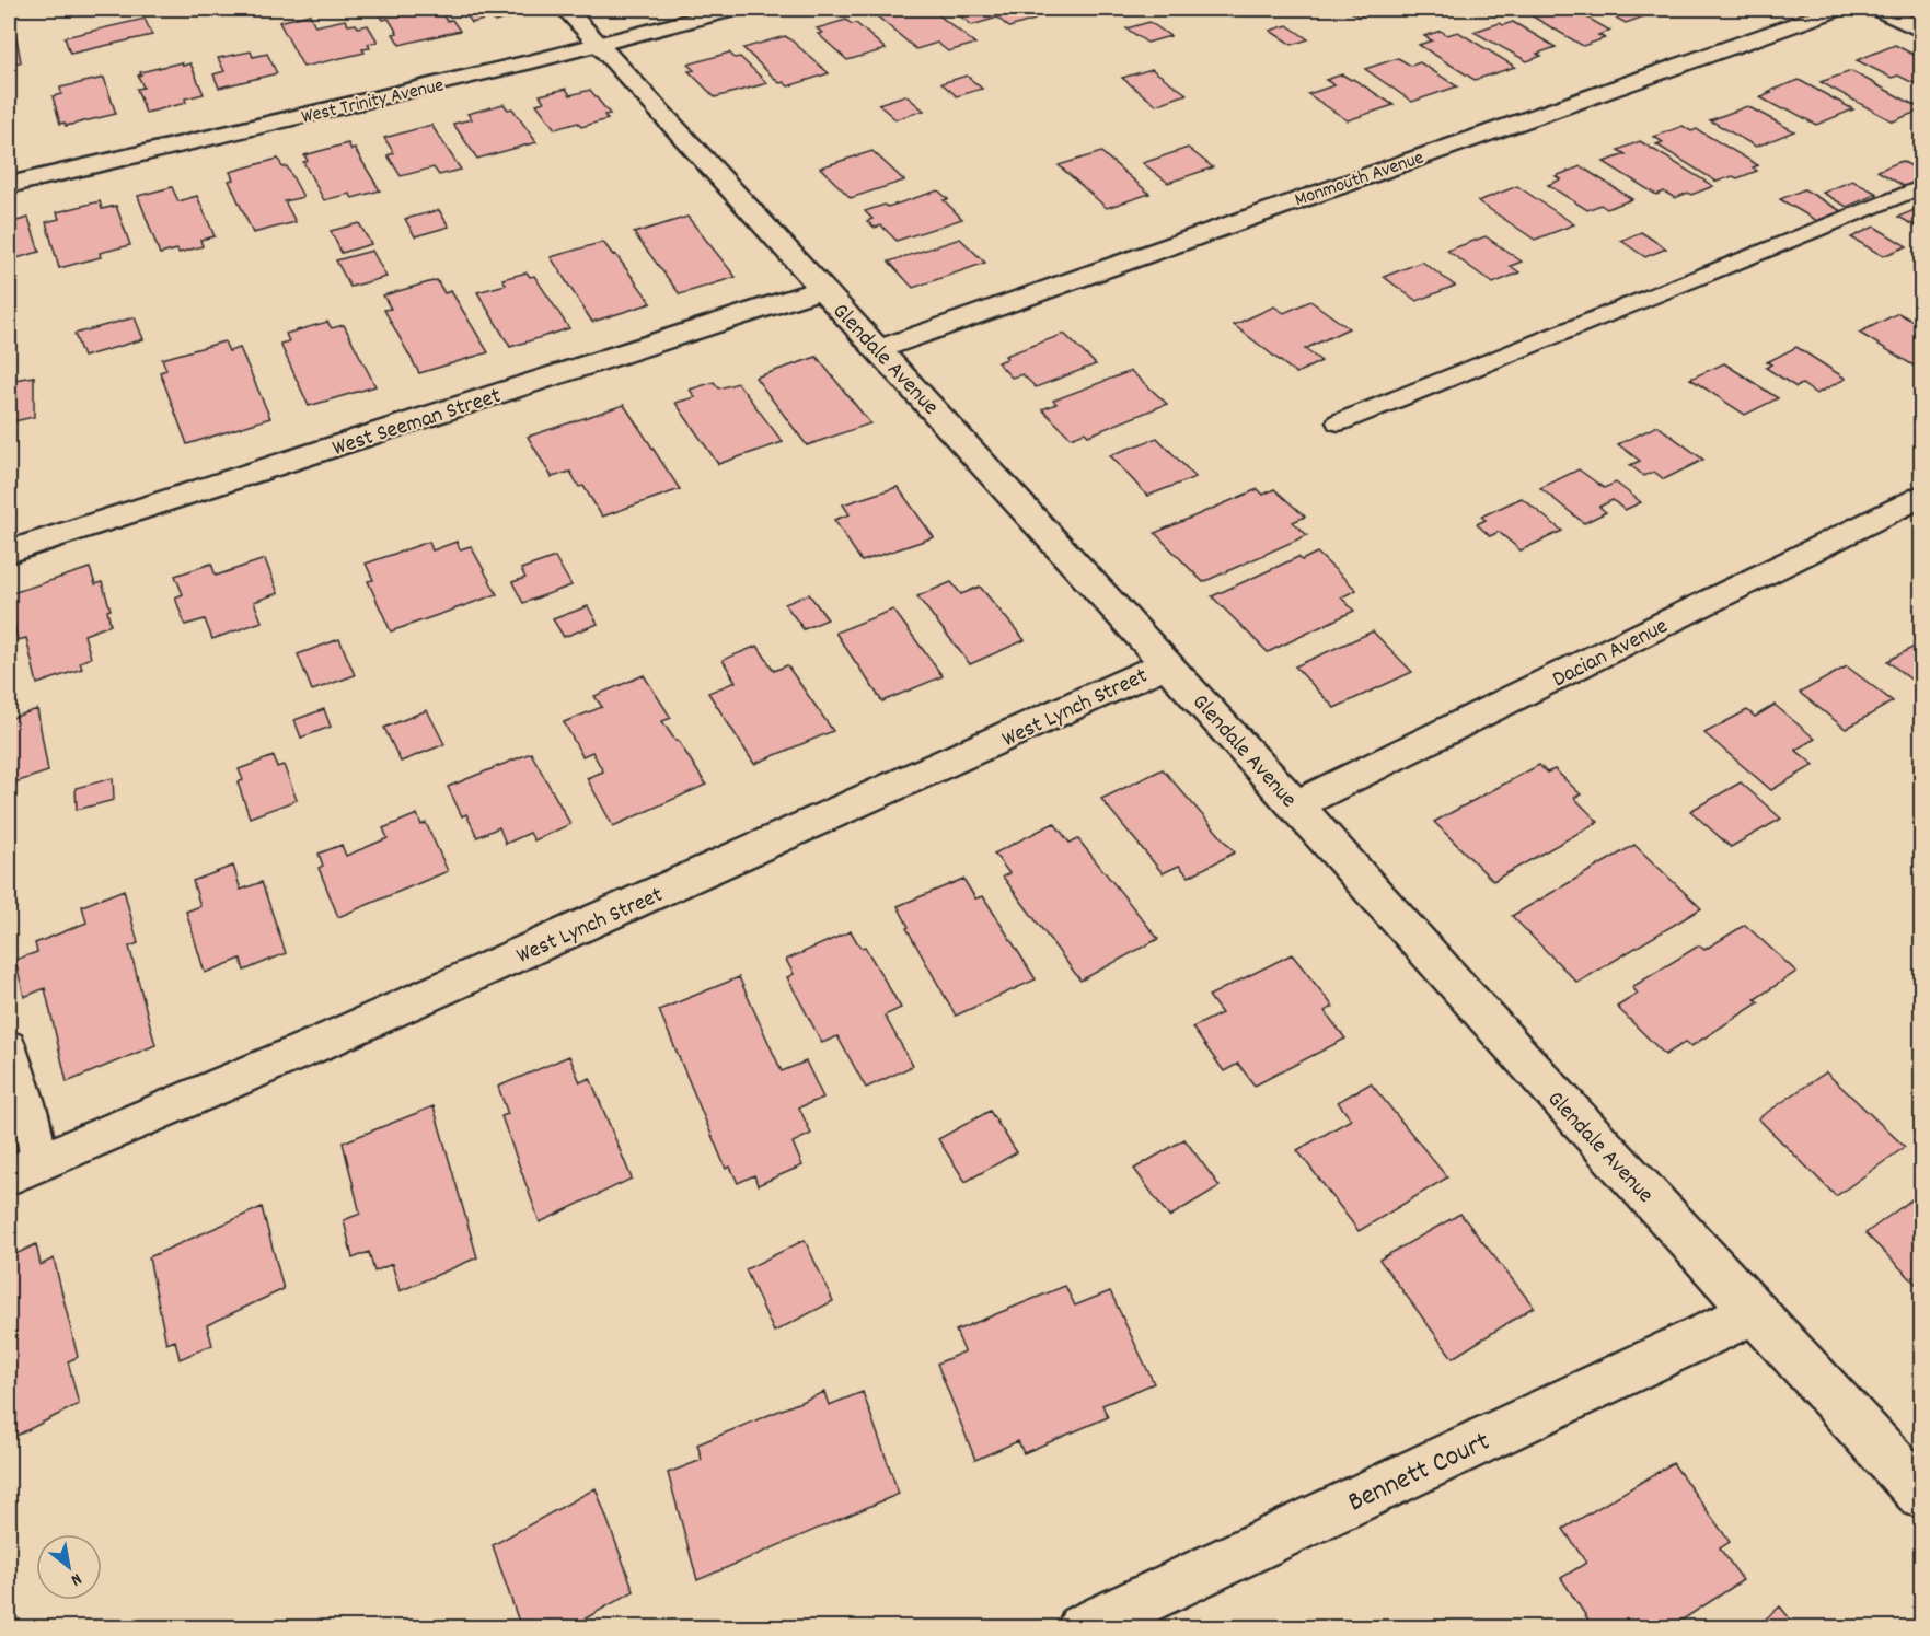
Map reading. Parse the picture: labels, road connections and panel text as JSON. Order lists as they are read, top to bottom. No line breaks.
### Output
{"streets":{"street":["West Trinity Avenue","Monmouth Avenue","Glendale Avenue","West Seeman Street","Dacian Avenue","West Lynch Street","Bennett Court"]},"crossings":[["West Trinity Avenue","Glendale Avenue"],["Monmouth Avenue","Glendale Avenue"],["Glendale Avenue","West Seeman Street"],["Glendale Avenue","Dacian Avenue"],["Glendale Avenue","West Lynch Street"],["Glendale Avenue","Bennett Court"]],"north":"bottom right"}
